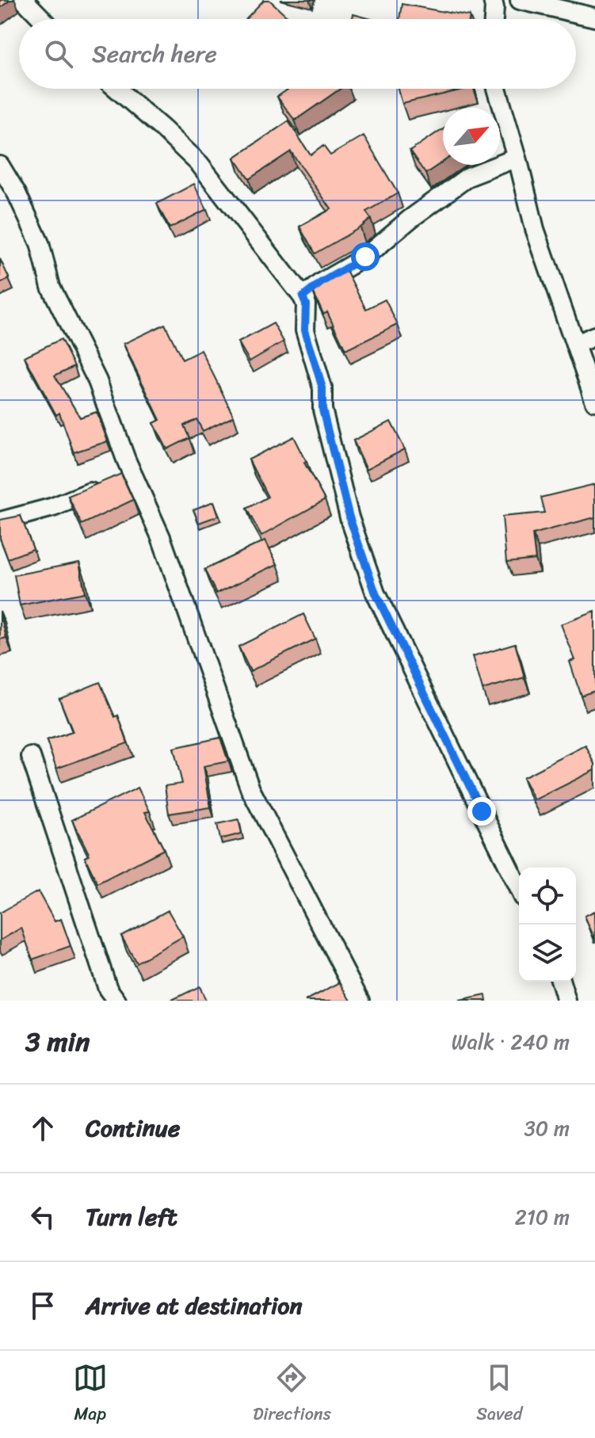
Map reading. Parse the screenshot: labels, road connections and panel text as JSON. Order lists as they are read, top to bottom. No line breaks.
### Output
{"north":"top right","page":{"search":"Search here","heading":["3 min","Walk · 240 m"],"list":[["Continue","30 m"],["Turn left","210 m"],"Arrive at destination"],"nav":["Map","Directions","Saved"]}}
